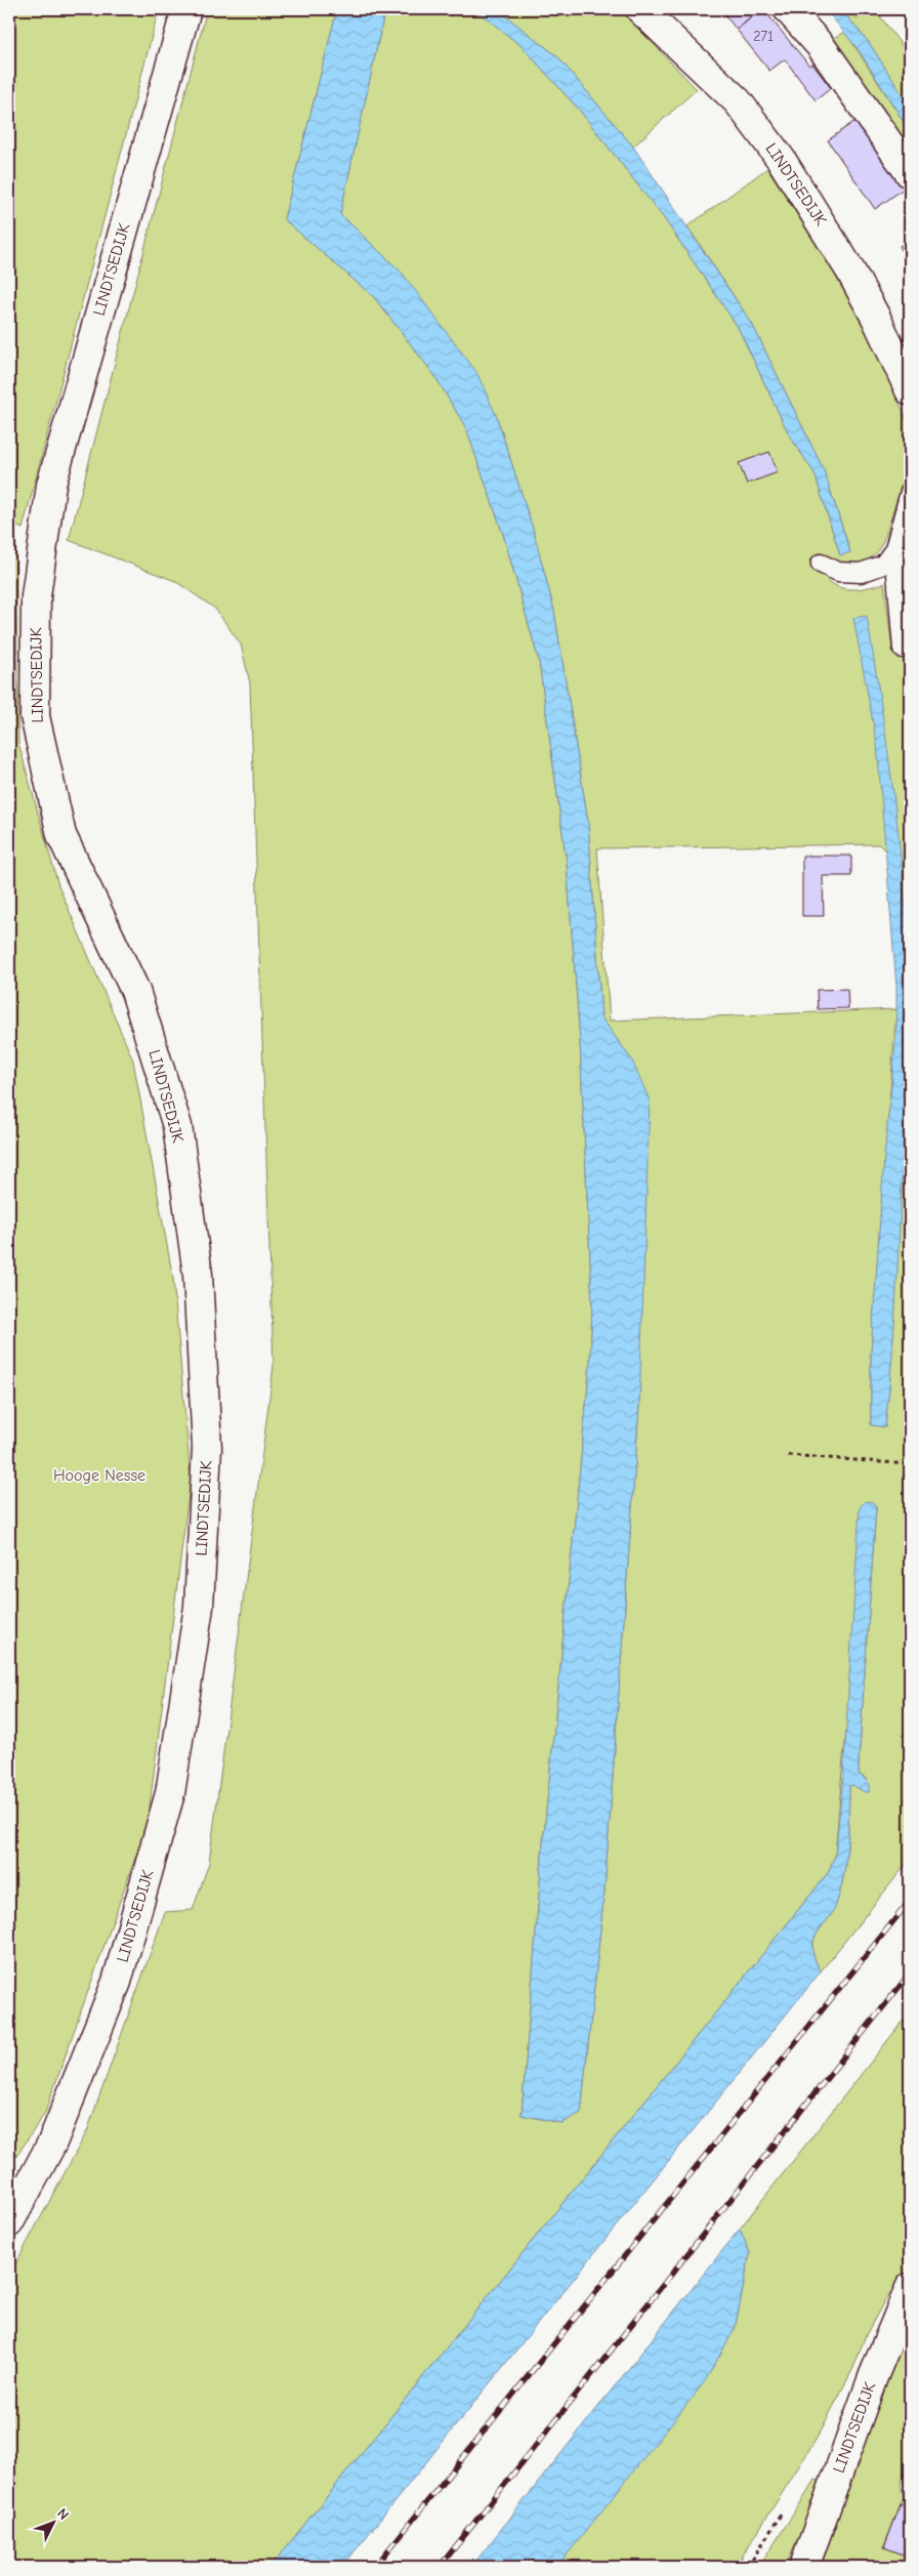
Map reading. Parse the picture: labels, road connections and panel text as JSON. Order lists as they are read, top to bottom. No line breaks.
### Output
{"streets":{"street":["LINDTSEDIJK"]},"parks":["Hooge Nesse"],"house_numbers":["271"],"north":"top right"}
